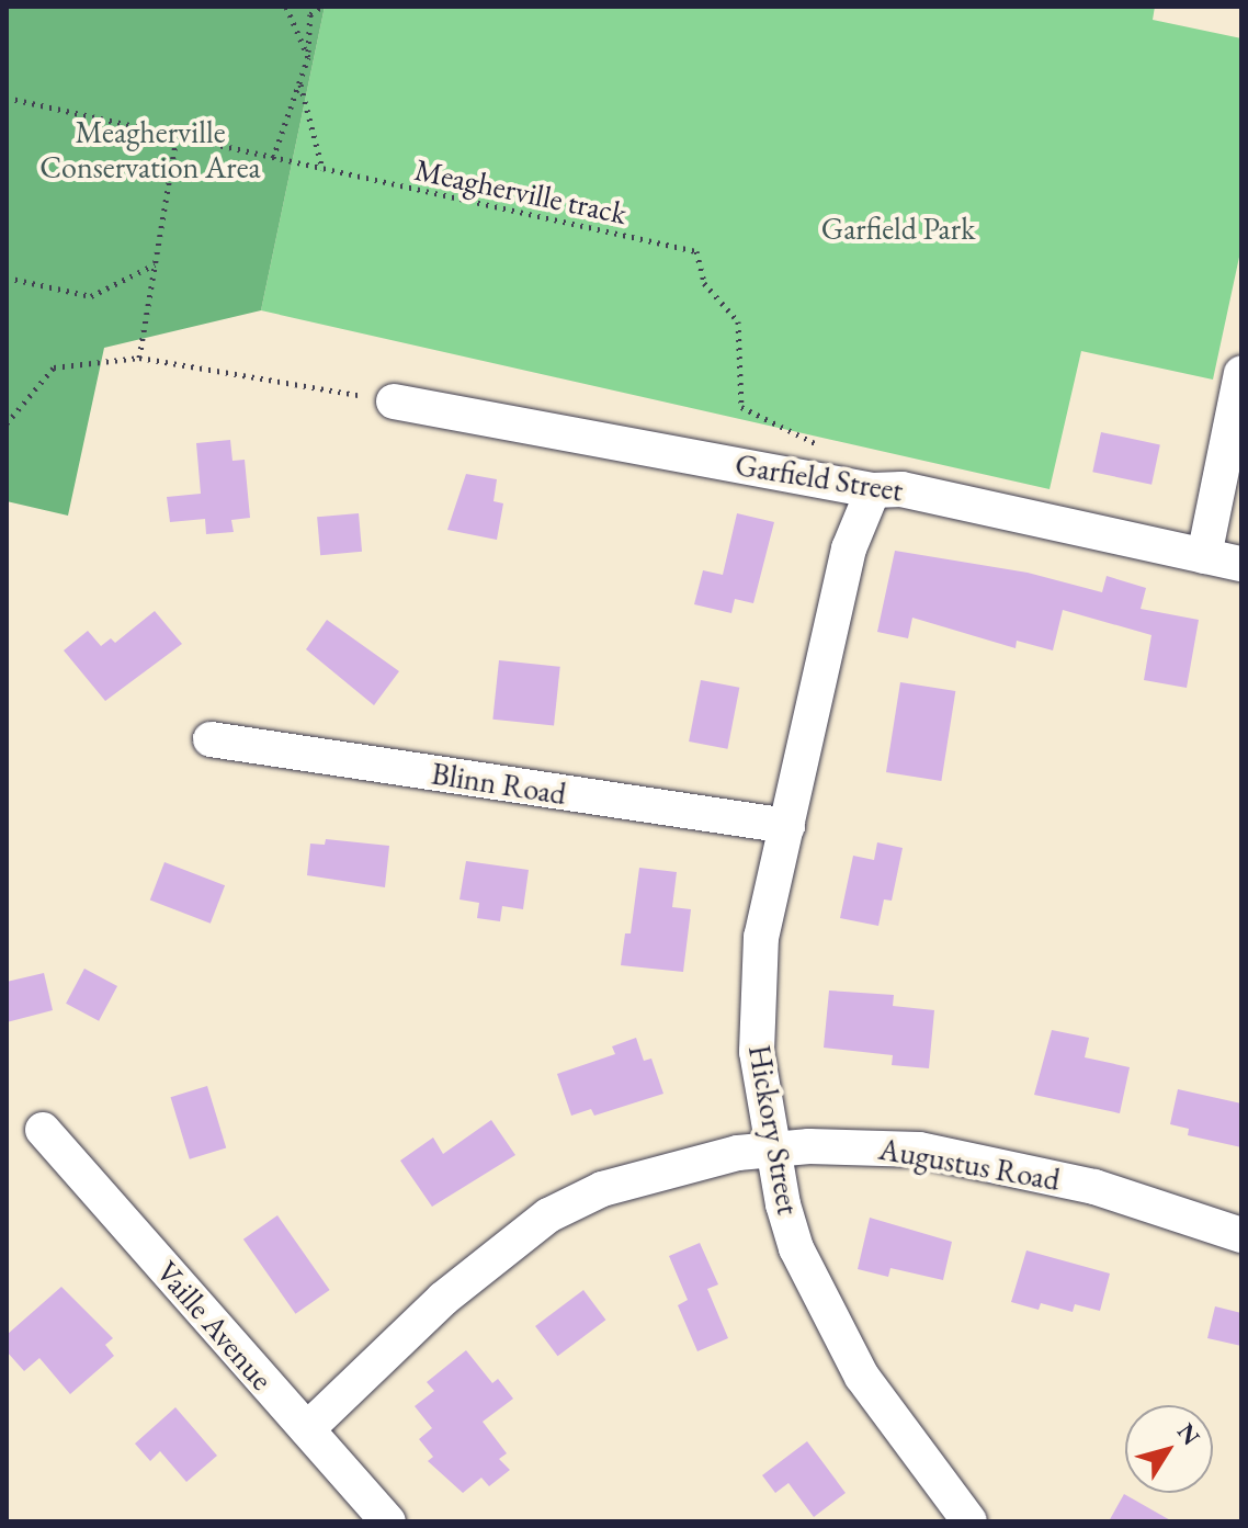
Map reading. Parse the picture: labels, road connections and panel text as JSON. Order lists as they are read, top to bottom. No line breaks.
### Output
{"streets":{"street":["Garfield Street","Blinn Road","Hickory Street","Augustus Road","Vaille Avenue"],"path":["Meagherville track"]},"crossings":[["Garfield Street","Hickory Street"],["Blinn Road","Hickory Street"],["Hickory Street","Augustus Road"],["Augustus Road","Vaille Avenue"]],"parks":["Meagherville Conservation Area","Garfield Park"],"north":"top right"}
